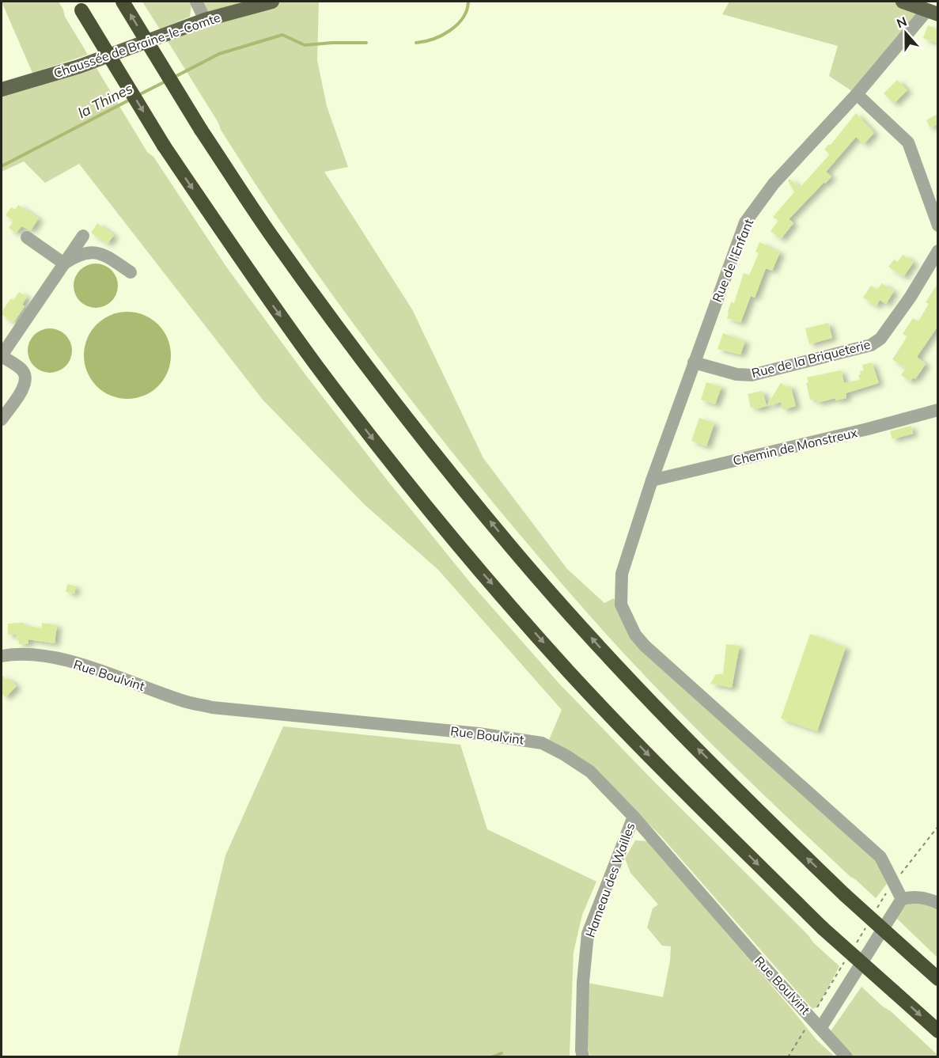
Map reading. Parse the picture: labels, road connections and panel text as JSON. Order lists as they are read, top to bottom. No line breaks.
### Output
{"streets":{"main road":["Chaussée de Braine-le-Comte"],"street":["Rue de l'Enfant","Rue de la Briqueterie","Chemin de Monstreux","Rue Boulvint","Hameau des Wailles"]},"crossings":[["Rue de l'Enfant","Rue de la Briqueterie"],["Rue de l'Enfant","Chemin de Monstreux"],["Rue Boulvint","Hameau des Wailles"]],"water":["la Thines"],"north":"top"}
